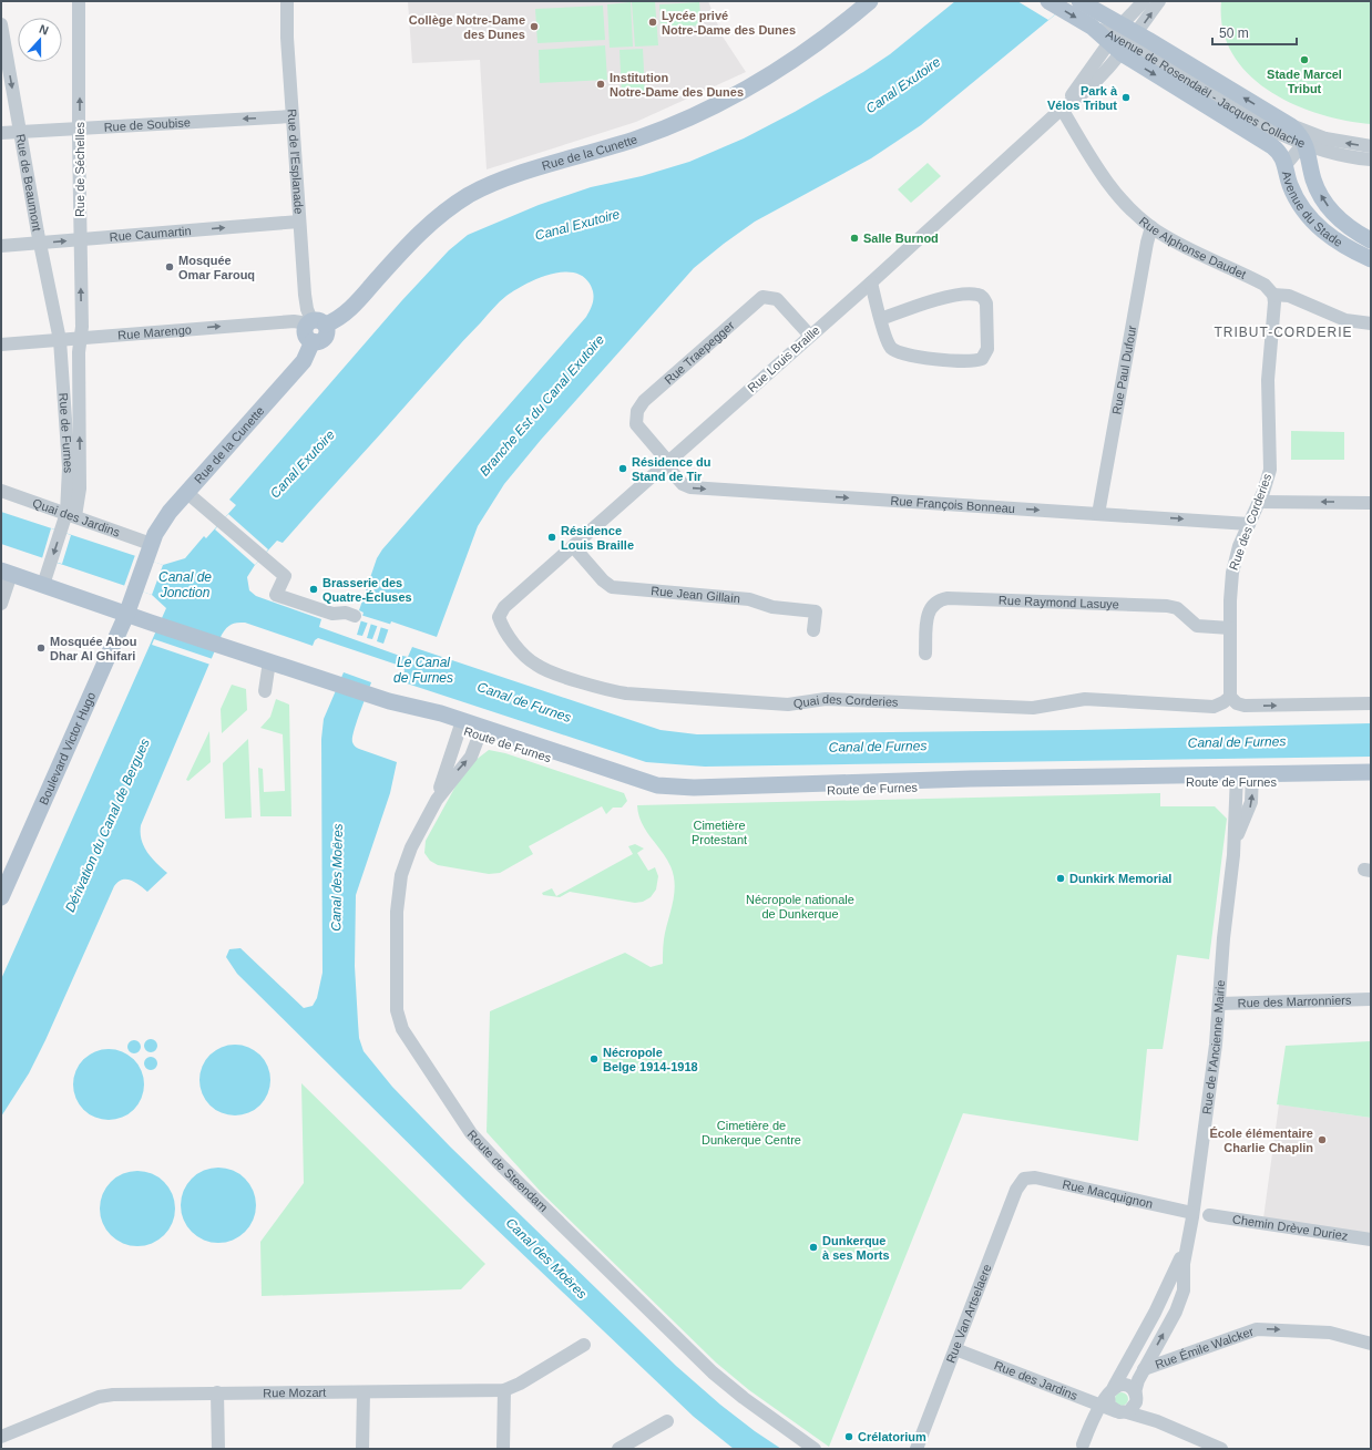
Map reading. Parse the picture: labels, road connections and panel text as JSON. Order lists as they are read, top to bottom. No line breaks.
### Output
{"streets":{"main road":["Avenue de Rosendaël - Jacques Collache","Rue de la Cunette","Avenue du Stade","Route de Furnes","Boulevard Victor Hugo"],"street":["Rue de Soubise","Rue de l'Esplanade","Rue de Séchelles","Rue de Beaumont","Rue Caumartin","Rue Alphonse Daudet","Rue Marengo","Rue Traepegger","Rue Louis Braille","Rue Paul Dufour","Rue de Furnes","Rue François Bonneau","Quai des Jardins","Rue des Corderies","Rue Jean Gillain","Rue Raymond Lasuye","Quai des Corderies","Rue des Marronniers","Rue de l'Ancienne Mairie","Route de Steendam","Rue Macquignon","Chemin Drève Duriez","Rue Van Artselaere","Rue Émile Walcker","Rue des Jardins","Rue Mozart"]},"crossings":[["Avenue de Rosendaël - Jacques Collache","Avenue du Stade"],["Avenue de Rosendaël - Jacques Collache","Rue Louis Braille"],["Rue de Soubise","Rue de l'Esplanade"],["Rue de Soubise","Rue de Séchelles"],["Rue de Soubise","Rue de Beaumont"],["Rue de la Cunette","Rue de l'Esplanade"],["Rue de la Cunette","Rue Marengo"],["Rue de la Cunette","Quai des Jardins"],["Rue de la Cunette","Boulevard Victor Hugo"],["Rue de l'Esplanade","Rue Caumartin"],["Rue de l'Esplanade","Rue Marengo"],["Rue de Séchelles","Rue Caumartin"],["Rue de Séchelles","Rue Marengo"],["Rue de Séchelles","Rue de Furnes"],["Rue de Beaumont","Rue Caumartin"],["Rue de Beaumont","Rue Marengo"],["Rue de Beaumont","Rue de Furnes"],["Rue Alphonse Daudet","Rue Louis Braille"],["Rue Alphonse Daudet","Rue Paul Dufour"],["Rue Alphonse Daudet","Rue des Corderies"],["Rue Marengo","Rue de Furnes"],["Rue Traepegger","Rue Louis Braille"],["Rue Traepegger","Rue François Bonneau"],["Rue Louis Braille","Rue François Bonneau"],["Rue Louis Braille","Rue Jean Gillain"],["Rue Louis Braille","Quai des Corderies"],["Rue Paul Dufour","Rue François Bonneau"],["Rue de Furnes","Quai des Jardins"],["Rue François Bonneau","Rue des Corderies"],["Rue des Corderies","Rue Raymond Lasuye"],["Rue des Corderies","Quai des Corderies"],["Route de Furnes","Boulevard Victor Hugo"],["Route de Furnes","Rue de l'Ancienne Mairie"],["Route de Furnes","Route de Steendam"],["Rue des Marronniers","Rue de l'Ancienne Mairie"],["Rue de l'Ancienne Mairie","Rue Macquignon"],["Rue de l'Ancienne Mairie","Rue Émile Walcker"],["Rue de l'Ancienne Mairie","Rue des Jardins"],["Rue Macquignon","Rue Van Artselaere"],["Rue Van Artselaere","Rue des Jardins"]],"one_way":["Rue de Soubise","Rue de Séchelles","Rue Caumartin","Rue Marengo","Rue François Bonneau","Rue Émile Walcker"],"districts":["TRIBUT-CORDERIE"],"water":["Canal Exutoire","Branche Est du Canal Exutoire","Canal de Jonction","Le Canal de Furnes","Canal de Furnes","Dérivation du Canal de Bergues","Canal des Moëres"],"parks":["Cimetière Protestant","Nécropole nationale de Dunkerque","Cimetière de Dunkerque Centre"],"places":["Lycée privé Notre-Dame des Dunes","Collège Notre-Dame des Dunes","Stade Marcel Tribut","Institution Notre-Dame des Dunes","Park à Vélos Tribut","Salle Burnod","Mosquée Omar Farouq","Résidence du Stand de Tir","Résidence Louis Braille","Brasserie des Quatre-Écluses","Mosquée Abou Dhar Al Ghifari","Dunkirk Memorial","Nécropole Belge 1914-1918","École élémentaire Charlie Chaplin","Dunkerque à ses Morts","Crélatorium"],"scale_bar":"50 m","north":"top"}
